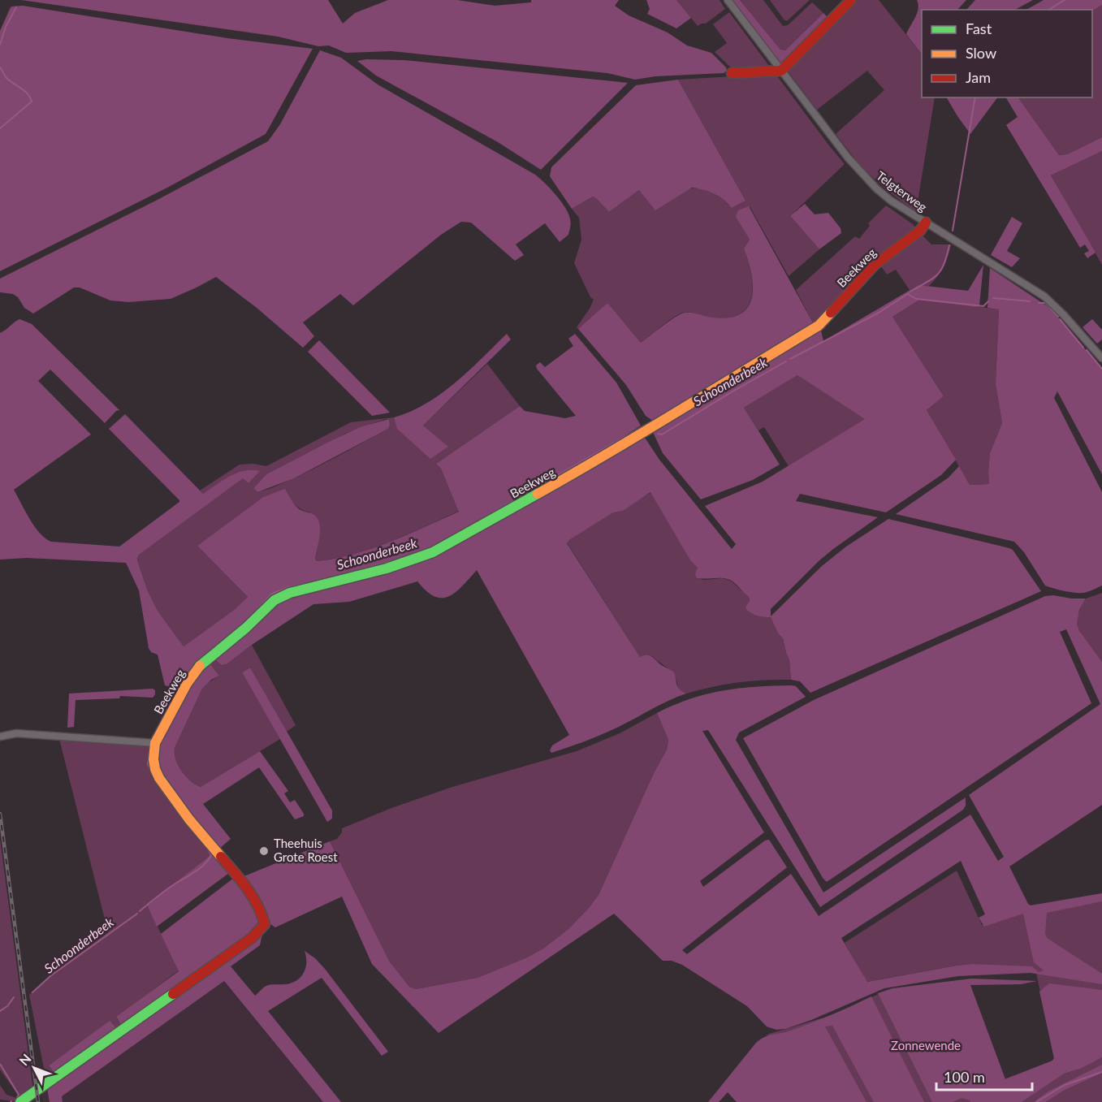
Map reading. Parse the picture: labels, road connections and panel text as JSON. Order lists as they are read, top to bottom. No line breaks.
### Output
{"streets":{"street":["Telgterweg","Beekweg"]},"crossings":[["Telgterweg","Beekweg"]],"water":["Schoonderbeek"],"parks":["Zonnewende"],"places":["Theehuis Grote Roest"],"legend":["Fast","Slow","Jam"],"scale_bar":"100 m","north":"top left"}
